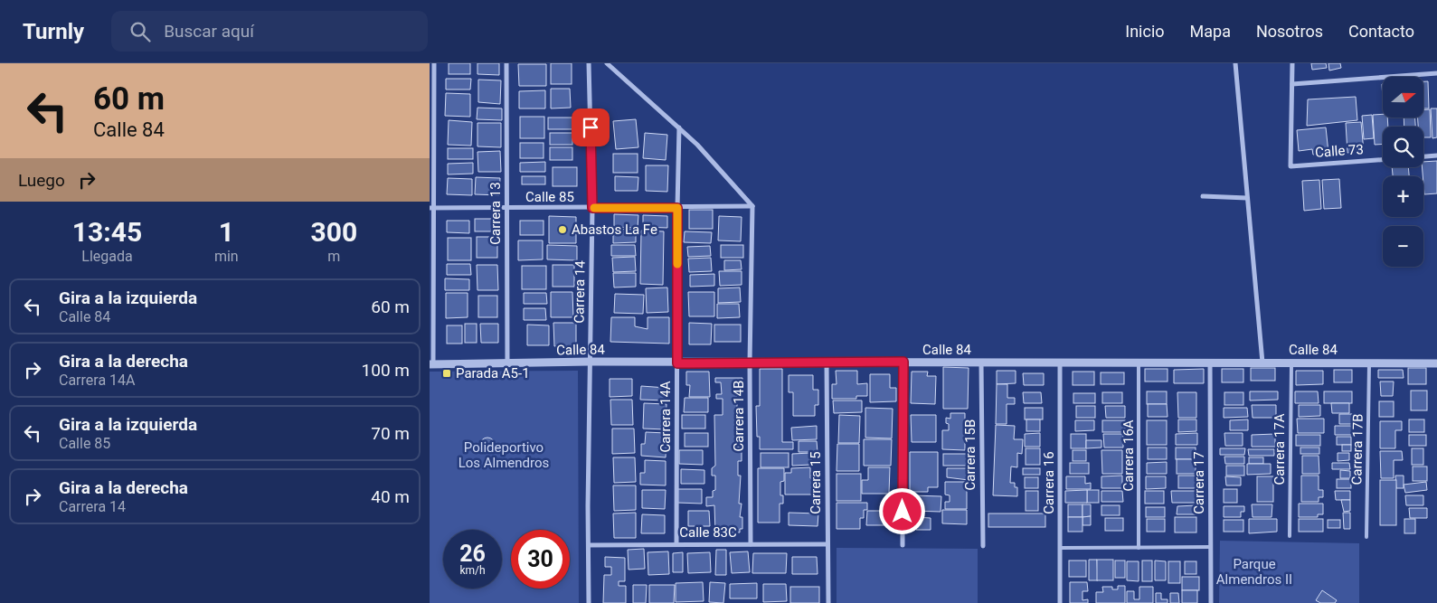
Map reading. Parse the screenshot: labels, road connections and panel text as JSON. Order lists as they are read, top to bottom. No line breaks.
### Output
{"streets":{"street":["Calle 73","Calle 85","Carrera 13","Carrera 14","Calle 84","Carrera 14B","Carrera 14A","Carrera 15B","Carrera 15","Carrera 16","Carrera 17","Calle 83C"],"lane":["Carrera 17A","Carrera 17B","Carrera 16A"]},"crossings":[["Calle 85","Carrera 13"],["Calle 85","Carrera 14"],["Calle 85","Carrera 14B"],["Calle 85","Carrera 14A"],["Carrera 13","Calle 84"],["Carrera 14","Calle 84"],["Carrera 14","Calle 83C"],["Calle 84","Carrera 14B"],["Calle 84","Carrera 14A"],["Calle 84","Carrera 17A"],["Calle 84","Carrera 17B"],["Calle 84","Carrera 15B"],["Calle 84","Carrera 16A"],["Calle 84","Carrera 15"],["Calle 84","Carrera 16"],["Calle 84","Carrera 17"],["Carrera 14B","Calle 83C"],["Carrera 14A","Calle 83C"],["Carrera 15","Calle 83C"]],"parks":["Polideportivo Los Almendros","Parque Almendros II"],"places":{"other":["Abastos La Fe"],"transit":["Parada A5-1"]},"north":"right","page":{"header":"Turnly","search":"Buscar aquí","nav":["Inicio","Mapa","Nosotros","Contacto"],"turn":["60 m","Calle 84"],"map_buttons":["+","−"],"then":"Luego","eta":["13:45","Llegada","1","min","300","m"],"list":[{"name":"Gira a la izquierda","note":"Calle 84","value":"60 m"},{"name":"Gira a la derecha","note":"Carrera 14A","value":"100 m"},{"name":"Gira a la izquierda","note":"Calle 85","value":"70 m"},{"name":"Gira a la derecha","note":"Carrera 14","value":"40 m"}],"speed":"26 km/h","limit":"30"}}
